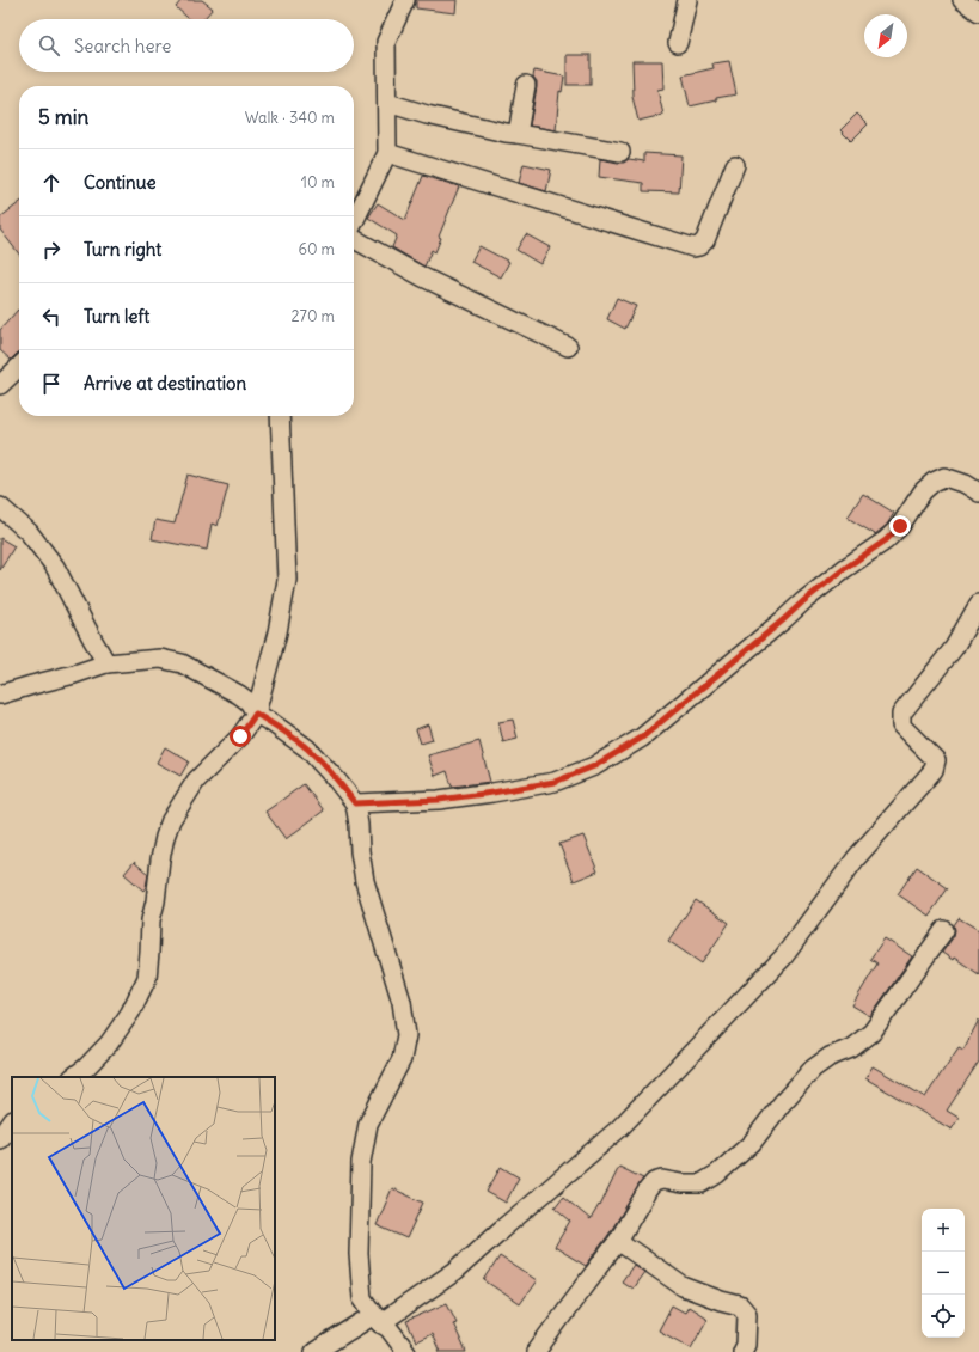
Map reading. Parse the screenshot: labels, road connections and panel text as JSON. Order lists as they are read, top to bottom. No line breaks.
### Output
{"north":"bottom left","page":{"search":"Search here","heading":["5 min","Walk · 340 m"],"list":[["Continue","10 m"],["Turn right","60 m"],["Turn left","270 m"],"Arrive at destination"],"map_buttons":["+","−"]}}
